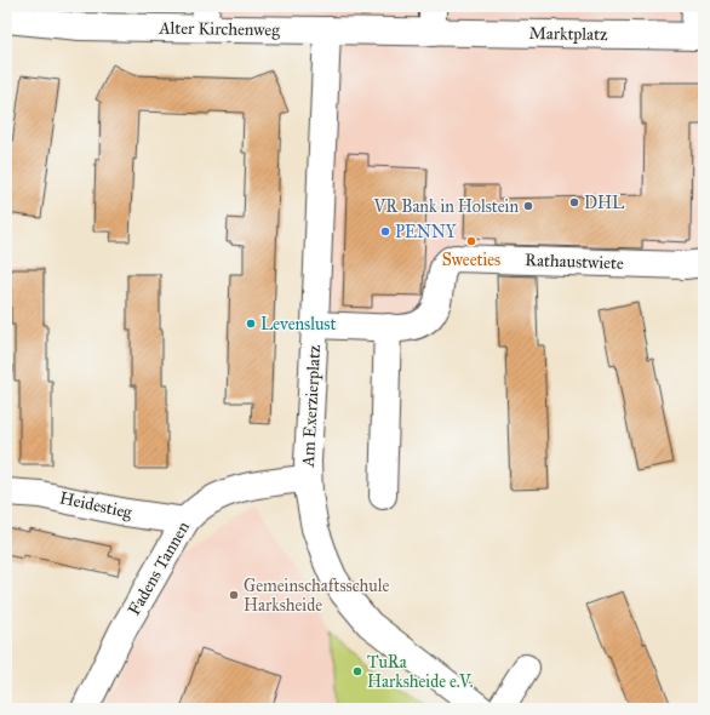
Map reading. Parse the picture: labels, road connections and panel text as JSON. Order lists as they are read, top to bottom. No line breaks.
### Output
{"streets":{"street":["Alter Kirchenweg","Marktplatz","Rathaustwiete","Am Exerzierplatz","Heidestieg","Fadens Tannen"]},"crossings":[["Alter Kirchenweg","Marktplatz"],["Alter Kirchenweg","Am Exerzierplatz"],["Am Exerzierplatz","Fadens Tannen"],["Heidestieg","Fadens Tannen"]],"places":["DHL","VR Bank in Holstein","PENNY","Sweeties","Levenslust","Gemeinschaftsschule Harksheide","TuRa Harksheide e.V."]}
